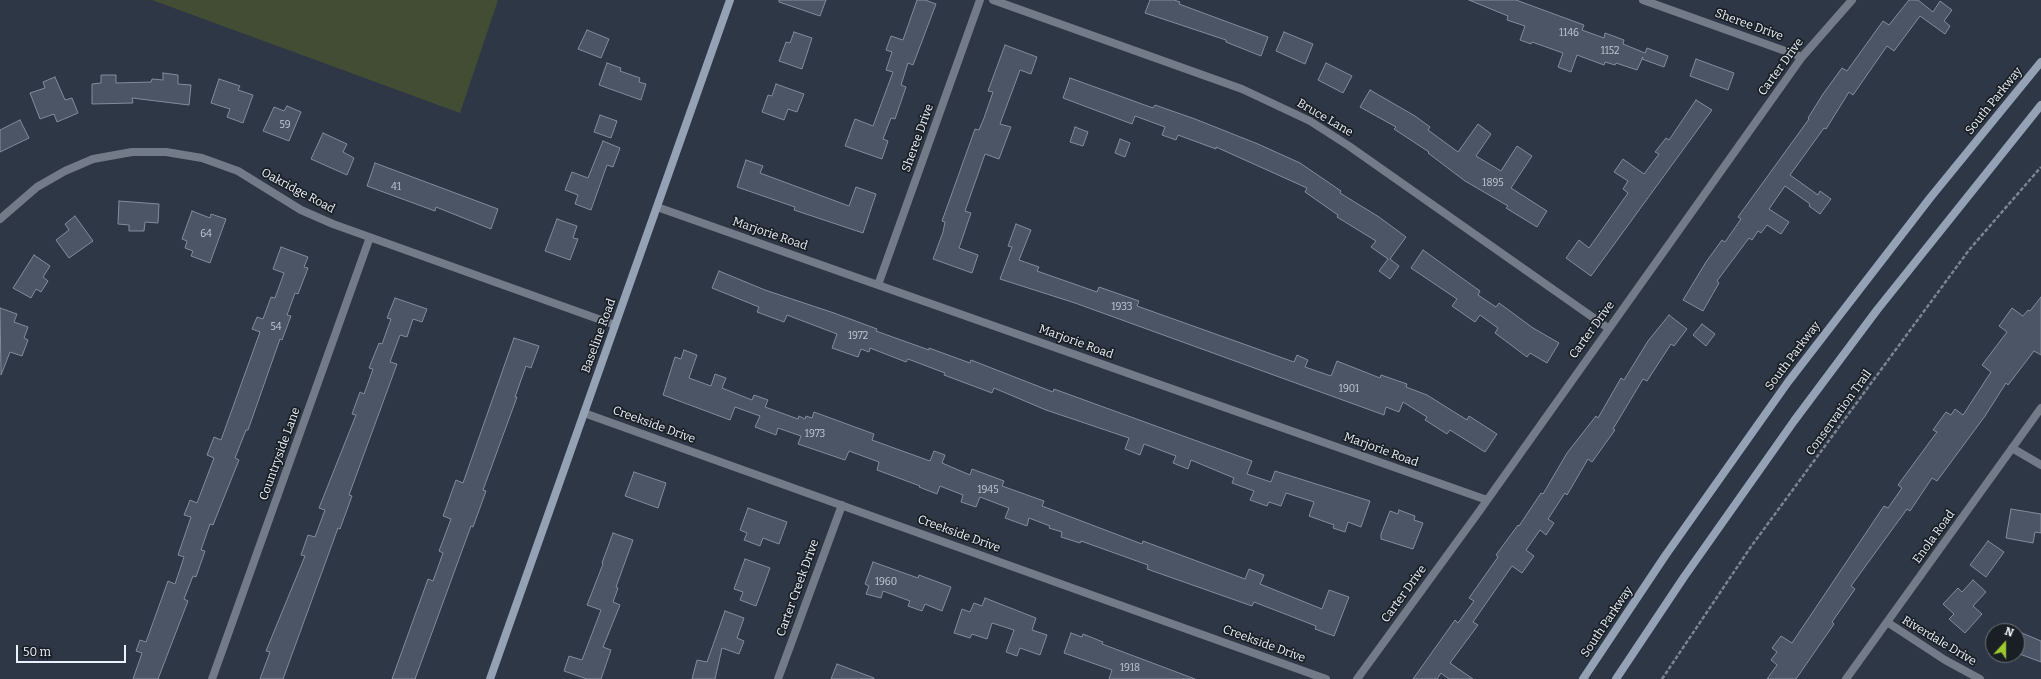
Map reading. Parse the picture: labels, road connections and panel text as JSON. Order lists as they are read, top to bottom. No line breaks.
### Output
{"streets":{"main road":["South Parkway","Baseline Road"],"street":["Sheree Drive","Carter Drive","Bruce Lane","Oakridge Road","Marjorie Road","Creekside Drive","Countryside Lane","Enola Road","Carter Creek Drive","Riverdale Drive"],"path":["Conservation Trail"]},"crossings":[["Sheree Drive","Carter Drive"],["Sheree Drive","Marjorie Road"],["Carter Drive","Bruce Lane"],["Carter Drive","Marjorie Road"],["Oakridge Road","Baseline Road"],["Oakridge Road","Countryside Lane"],["Marjorie Road","Baseline Road"],["Baseline Road","Creekside Drive"],["Creekside Drive","Carter Creek Drive"],["Enola Road","Riverdale Drive"]],"house_numbers":["1146","1152","59","1895","41","64","1933","54","1972","1901","1973","1945","1960","1918"],"scale_bar":"50 m","north":"top"}
